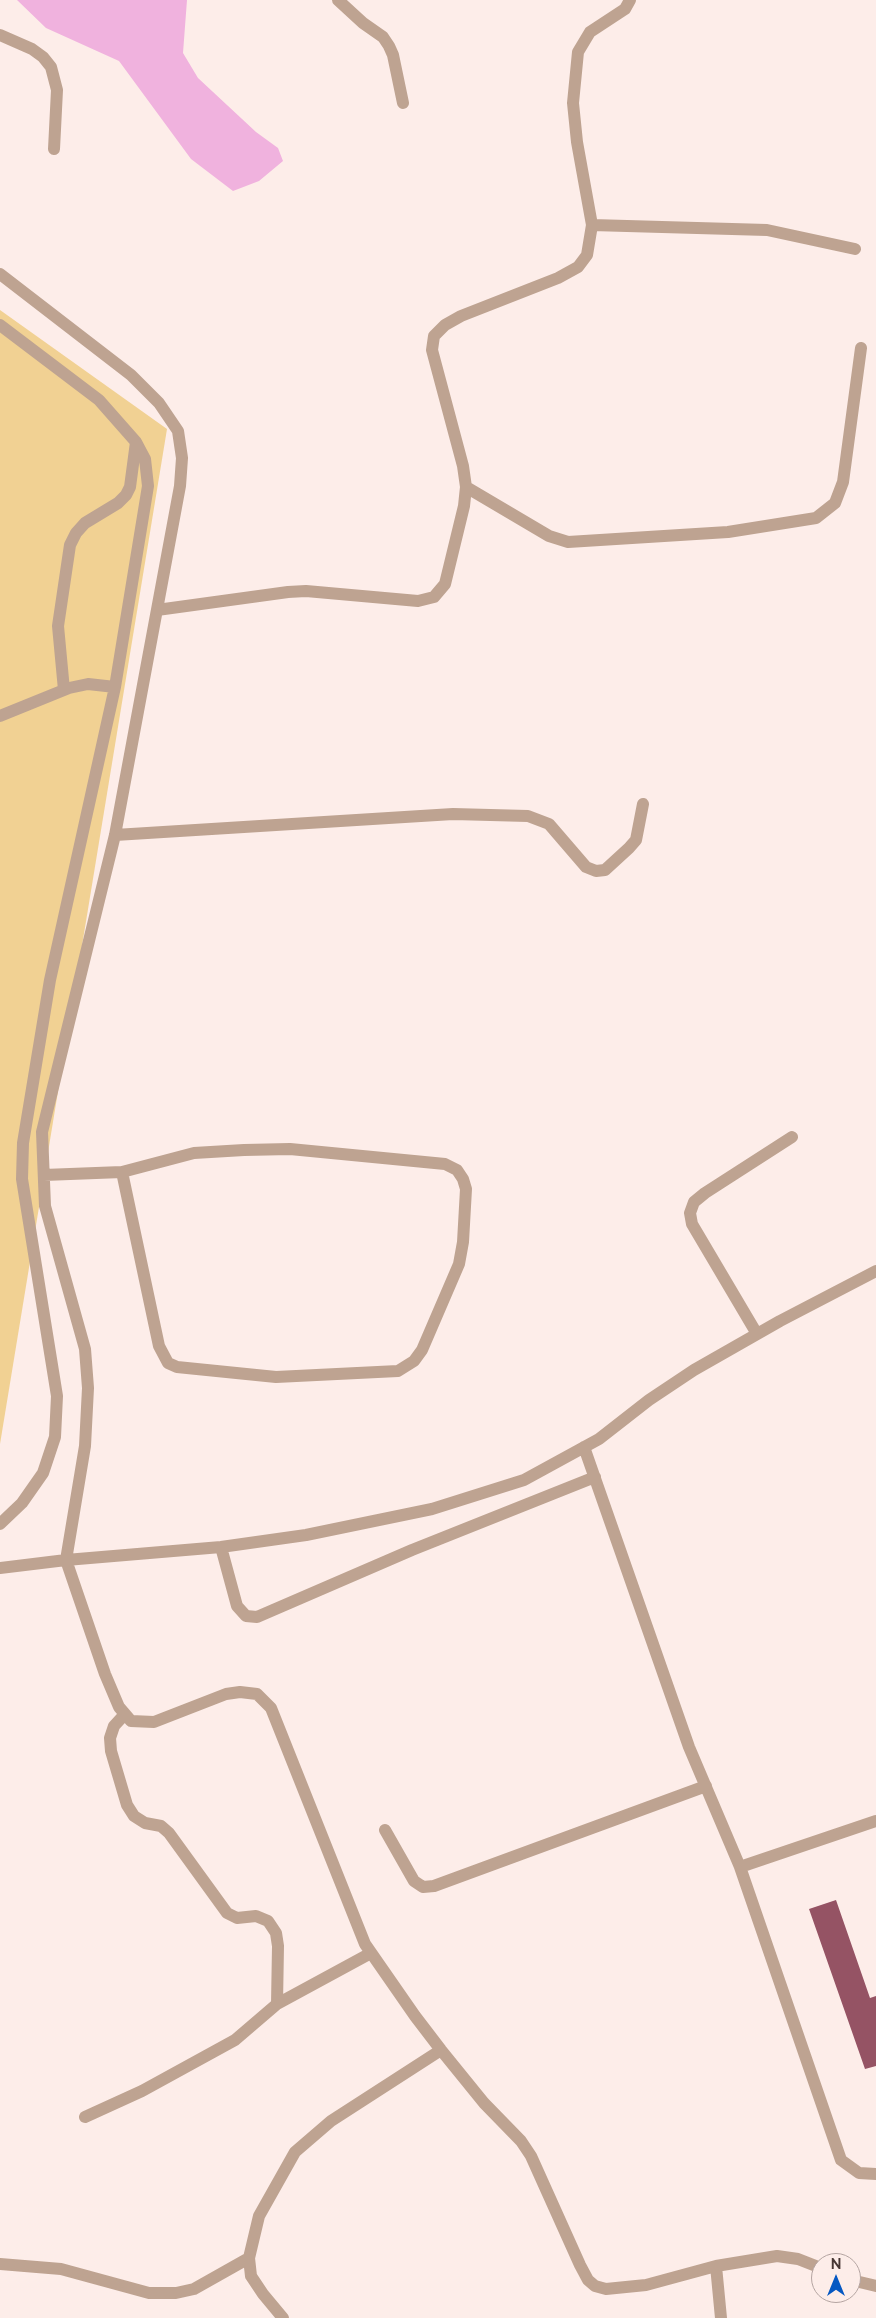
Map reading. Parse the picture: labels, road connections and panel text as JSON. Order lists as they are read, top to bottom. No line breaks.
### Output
{"north":"top"}
